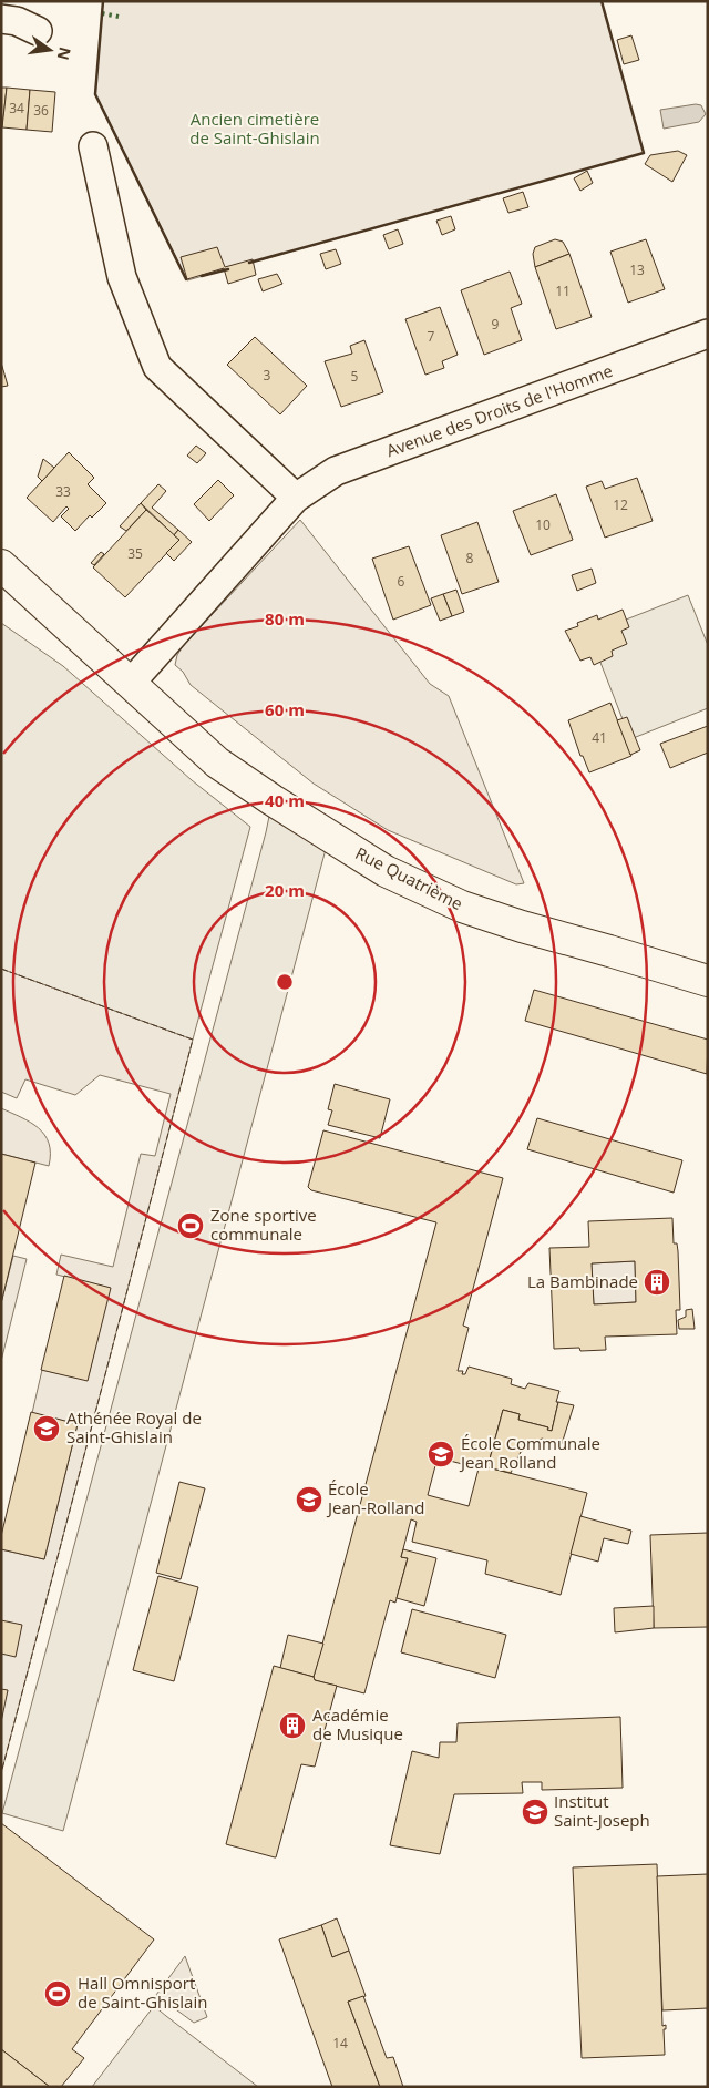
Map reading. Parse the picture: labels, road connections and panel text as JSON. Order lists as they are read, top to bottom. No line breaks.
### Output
{"streets":{"street":["Avenue des Droits de l'Homme","Rue Quatrième"]},"crossings":[["Avenue des Droits de l'Homme","Rue Quatrième"]],"parks":["Ancien cimetière de Saint-Ghislain"],"places":{"sports":["Zone sportive communale","Hall Omnisport de Saint-Ghislain"],"building":["La Bambinade","Académie de Musique"],"school or university":["Athénée Royal de Saint-Ghislain","École Communale Jean Rolland","École Jean-Rolland","Institut Saint-Joseph"]},"house_numbers":["34","36","13","11","9","7","3","5","33","12","10","35","8","6","41","14"],"north":"right","rings":["80 m","60 m","40 m","20 m"]}
